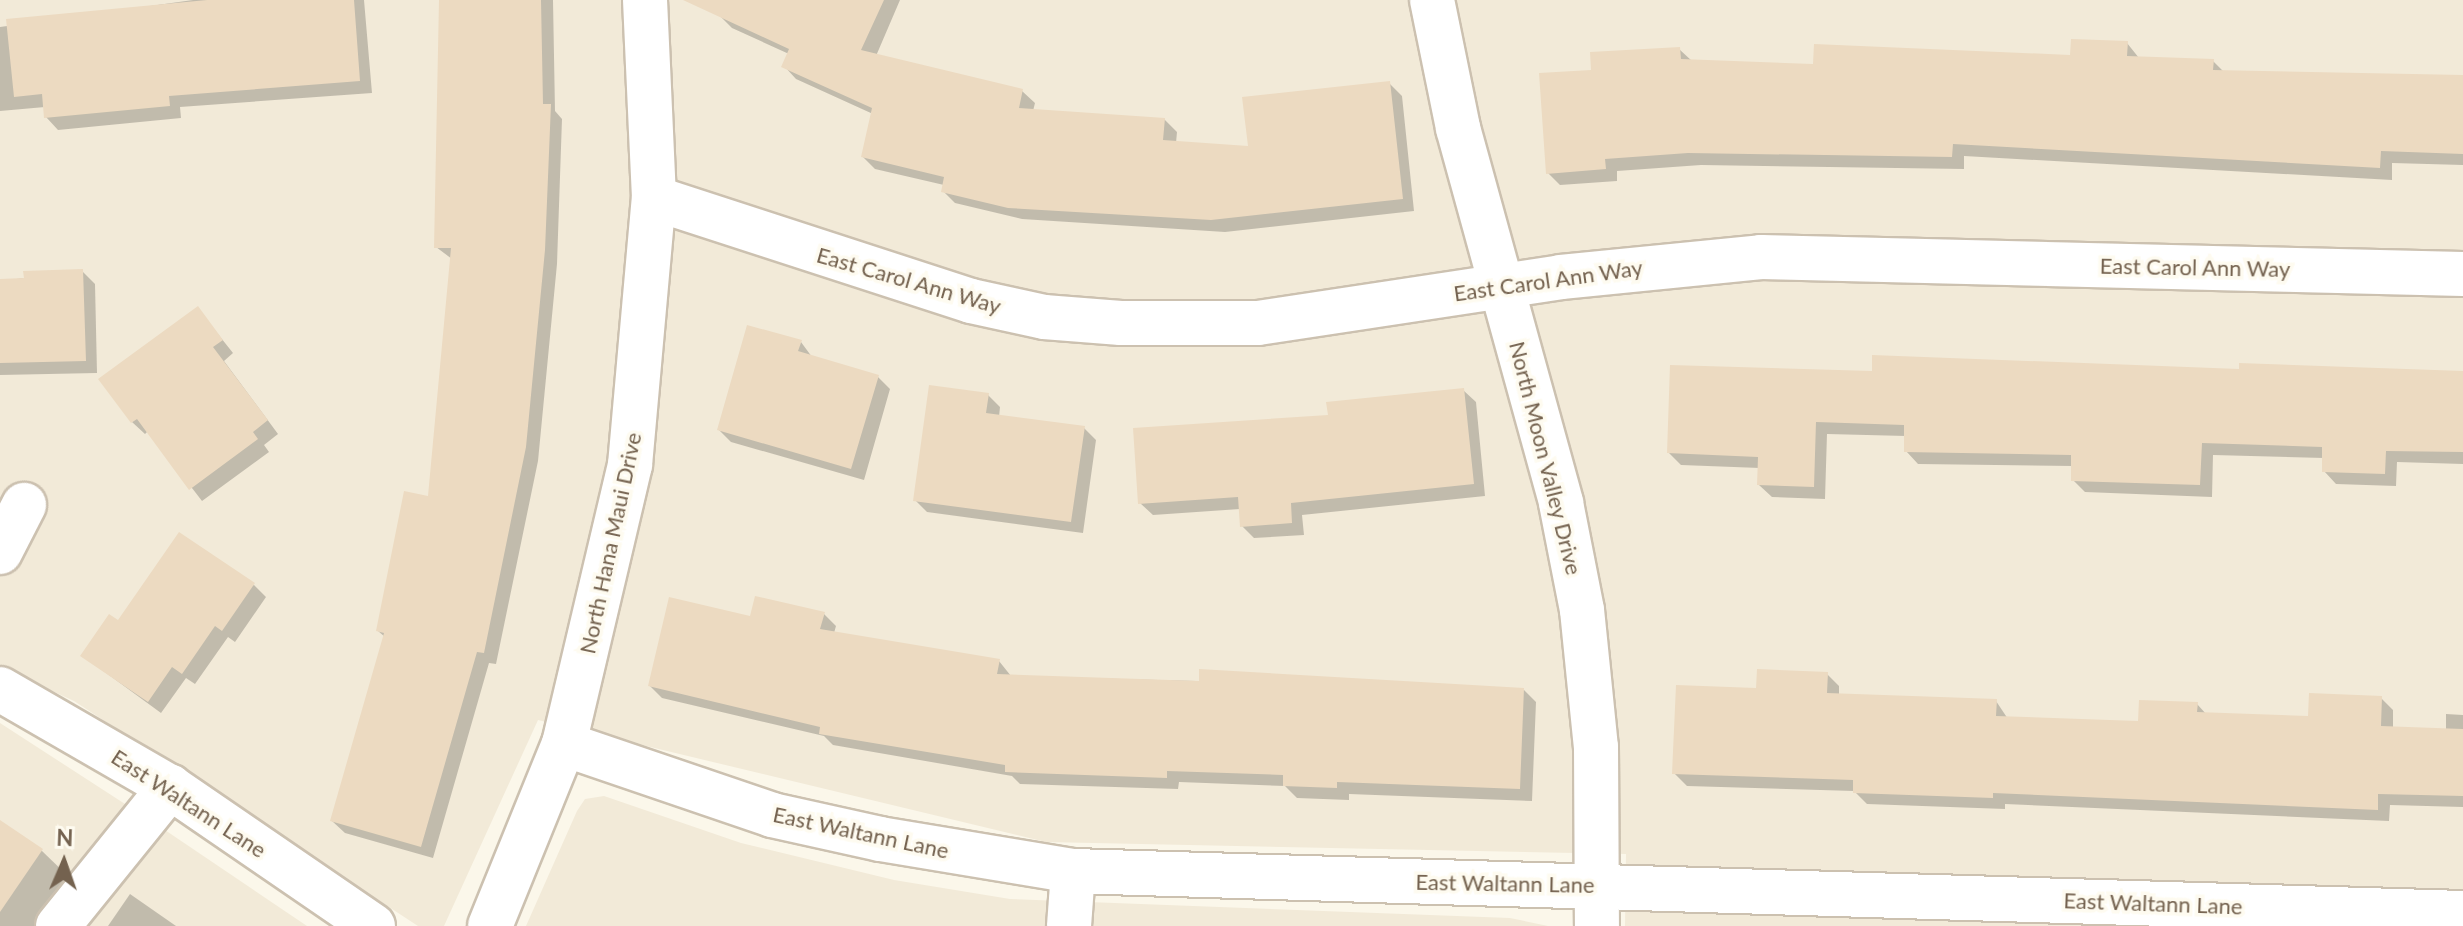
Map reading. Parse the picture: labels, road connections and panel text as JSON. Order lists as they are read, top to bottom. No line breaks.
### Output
{"streets":{"street":["East Carol Ann Way","North Moon Valley Drive","North Hana Maui Drive","East Waltann Lane"]},"crossings":[["East Carol Ann Way","North Moon Valley Drive"],["East Carol Ann Way","North Hana Maui Drive"],["North Moon Valley Drive","East Waltann Lane"],["North Hana Maui Drive","East Waltann Lane"]],"north":"top"}
